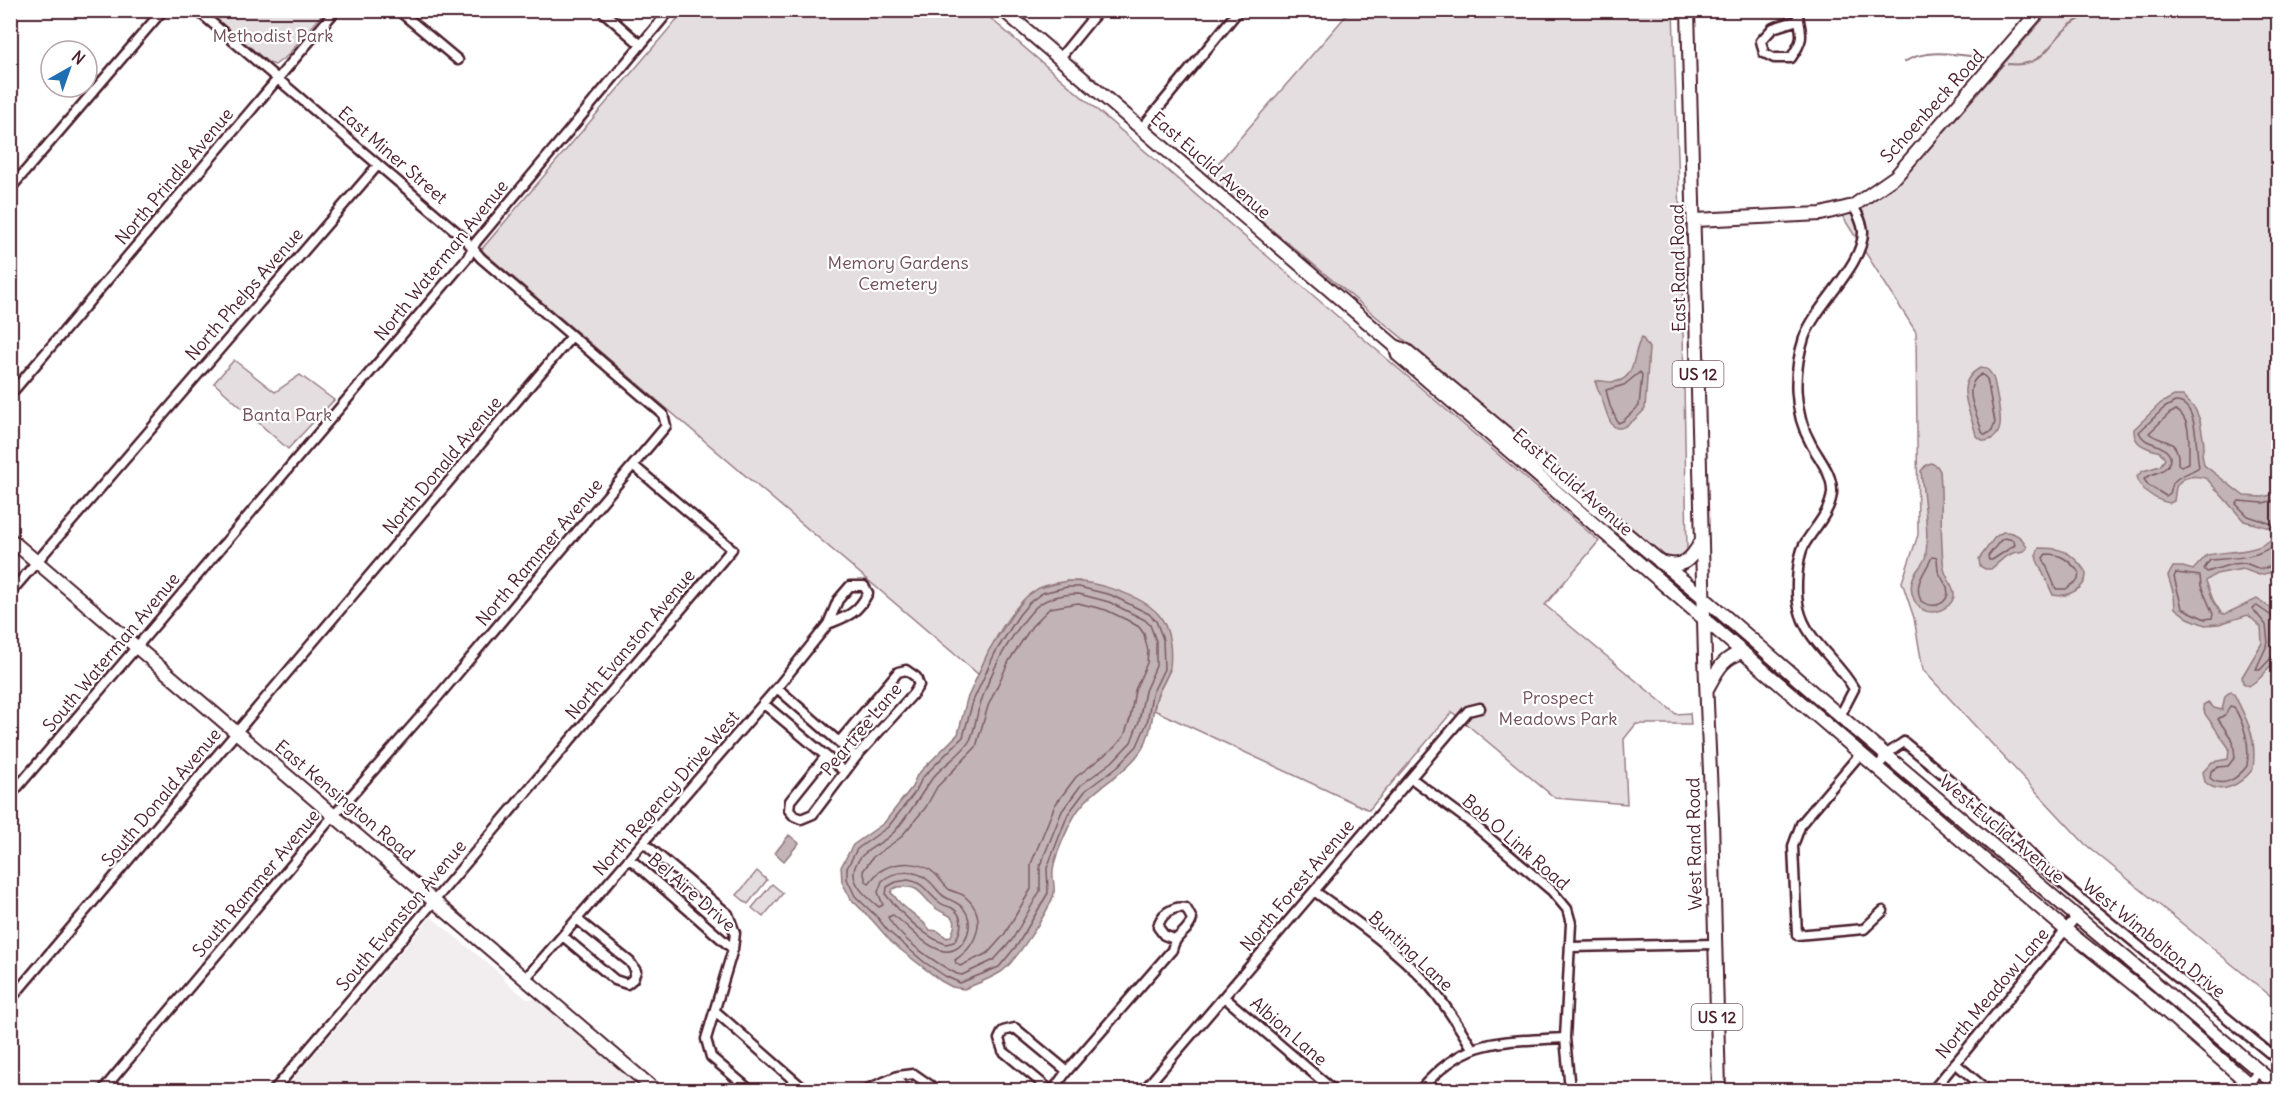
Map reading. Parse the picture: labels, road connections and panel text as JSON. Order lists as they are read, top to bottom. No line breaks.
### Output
{"streets":{"main road":["Schoenbeck Road","East Euclid Avenue","East Rand Road","US 12","East Kensington Road","West Euclid Avenue","West Rand Road"],"street":["East Miner Street","North Prindle Avenue","North Waterman Avenue","North Phelps Avenue","North Donald Avenue","North Rammer Avenue","North Evanston Avenue","South Waterman Avenue","Peartree Lane","North Regency Drive West","South Donald Avenue","Bob O Link Road","South Rammer Avenue","North Forest Avenue","Bel Aire Drive","South Evanston Avenue","West Wimbolton Drive","Bunting Lane","North Meadow Lane","Albion Lane"]},"crossings":[["Schoenbeck Road","East Rand Road"],["East Miner Street","North Prindle Avenue"],["East Miner Street","North Waterman Avenue"],["East Miner Street","North Phelps Avenue"],["East Miner Street","North Donald Avenue"],["East Miner Street","North Rammer Avenue"],["East Euclid Avenue","East Rand Road"],["East Euclid Avenue","West Euclid Avenue"],["East Euclid Avenue","West Rand Road"],["North Waterman Avenue","South Waterman Avenue"],["East Rand Road","West Euclid Avenue"],["East Rand Road","West Rand Road"],["North Phelps Avenue","East Kensington Road"],["North Donald Avenue","South Donald Avenue"],["North Rammer Avenue","North Evanston Avenue"],["North Rammer Avenue","South Rammer Avenue"],["North Evanston Avenue","South Evanston Avenue"],["South Waterman Avenue","East Kensington Road"],["North Regency Drive West","East Kensington Road"],["North Regency Drive West","Bel Aire Drive"],["South Donald Avenue","East Kensington Road"],["East Kensington Road","South Rammer Avenue"],["East Kensington Road","South Evanston Avenue"],["West Euclid Avenue","West Rand Road"],["West Euclid Avenue","West Wimbolton Drive"],["West Euclid Avenue","North Meadow Lane"],["Bob O Link Road","North Forest Avenue"],["North Forest Avenue","Bunting Lane"],["North Forest Avenue","Albion Lane"]],"parks":["Methodist Park","Memory Gardens Cemetery","Banta Park","Prospect Meadows Park"],"north":"top right"}
